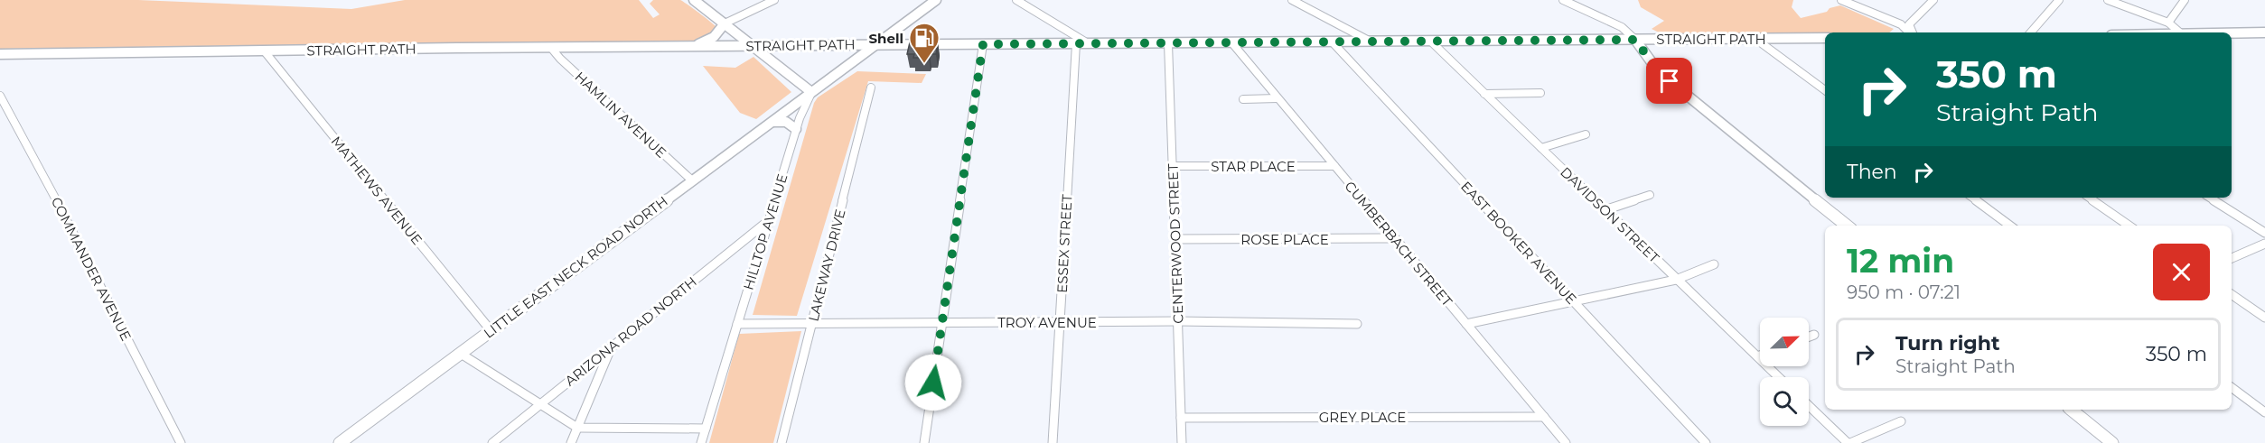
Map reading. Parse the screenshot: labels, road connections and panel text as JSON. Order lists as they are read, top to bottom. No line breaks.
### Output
{"streets":{"main road":["STRAIGHT PATH","LITTLE EAST NECK ROAD NORTH"],"street":["HAMLIN AVENUE","STAR PLACE","MATHEWS AVENUE","DAVIDSON STREET","HILLTOP AVENUE","ROSE PLACE","EAST BOOKER AVENUE","ESSEX STREET","CENTERWOOD STREET","CUMBERBACH STREET","LAKEWAY DRIVE","COMMANDER AVENUE","TROY AVENUE","ARIZONA ROAD NORTH","GREY PLACE"]},"crossings":[["STRAIGHT PATH","HAMLIN AVENUE"],["STRAIGHT PATH","MATHEWS AVENUE"],["STRAIGHT PATH","DAVIDSON STREET"],["STRAIGHT PATH","EAST BOOKER AVENUE"],["STRAIGHT PATH","ESSEX STREET"],["STRAIGHT PATH","CENTERWOOD STREET"],["STRAIGHT PATH","CUMBERBACH STREET"],["STRAIGHT PATH","LITTLE EAST NECK ROAD NORTH"],["HAMLIN AVENUE","LITTLE EAST NECK ROAD NORTH"],["STAR PLACE","CENTERWOOD STREET"],["STAR PLACE","CUMBERBACH STREET"],["MATHEWS AVENUE","LITTLE EAST NECK ROAD NORTH"],["HILLTOP AVENUE","LITTLE EAST NECK ROAD NORTH"],["HILLTOP AVENUE","TROY AVENUE"],["HILLTOP AVENUE","ARIZONA ROAD NORTH"],["ROSE PLACE","CENTERWOOD STREET"],["ROSE PLACE","CUMBERBACH STREET"],["ESSEX STREET","TROY AVENUE"],["CENTERWOOD STREET","TROY AVENUE"],["CENTERWOOD STREET","GREY PLACE"],["CUMBERBACH STREET","GREY PLACE"],["LAKEWAY DRIVE","TROY AVENUE"]],"places":{"fuel station":["Shell"]},"north":"top right","page":{"turn":["350 m","Straight Path"],"then":"Then","heading":["12 min","950 m · 07:21"],"list":[{"name":"Turn right","note":"Straight Path","value":"350 m"}]}}
